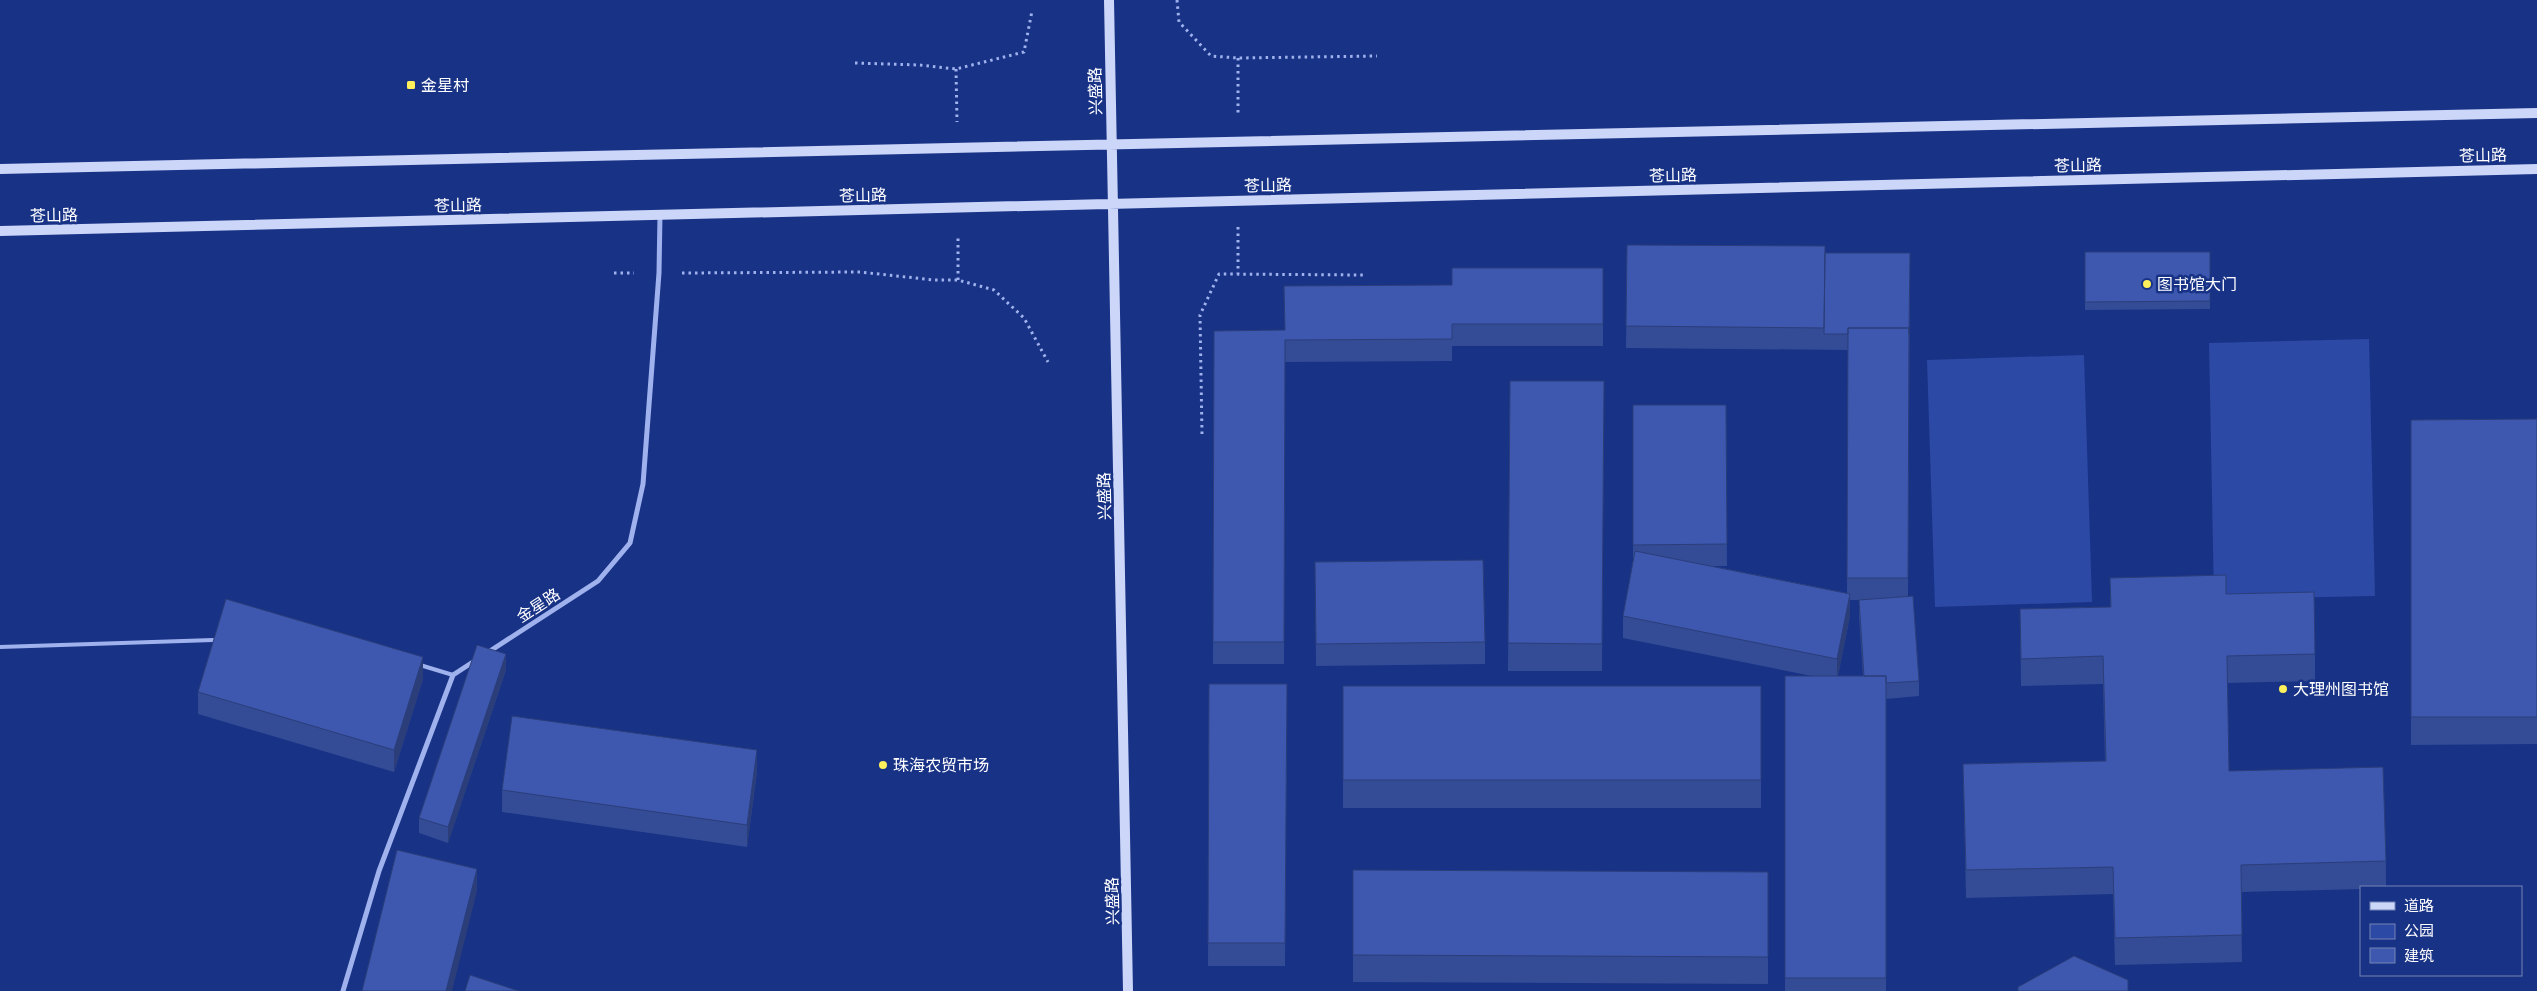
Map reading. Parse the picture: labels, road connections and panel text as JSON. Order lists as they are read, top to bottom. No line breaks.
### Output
{"streets":{"main road":["兴盛路","苍山路"],"street":["金星路"]},"crossings":[["兴盛路","苍山路"],["苍山路","金星路"]],"places":{"transit":["金星村"],"other":["图书馆大门","大理州图书馆","珠海农贸市场"]},"legend":["道路","公园","建筑"]}
